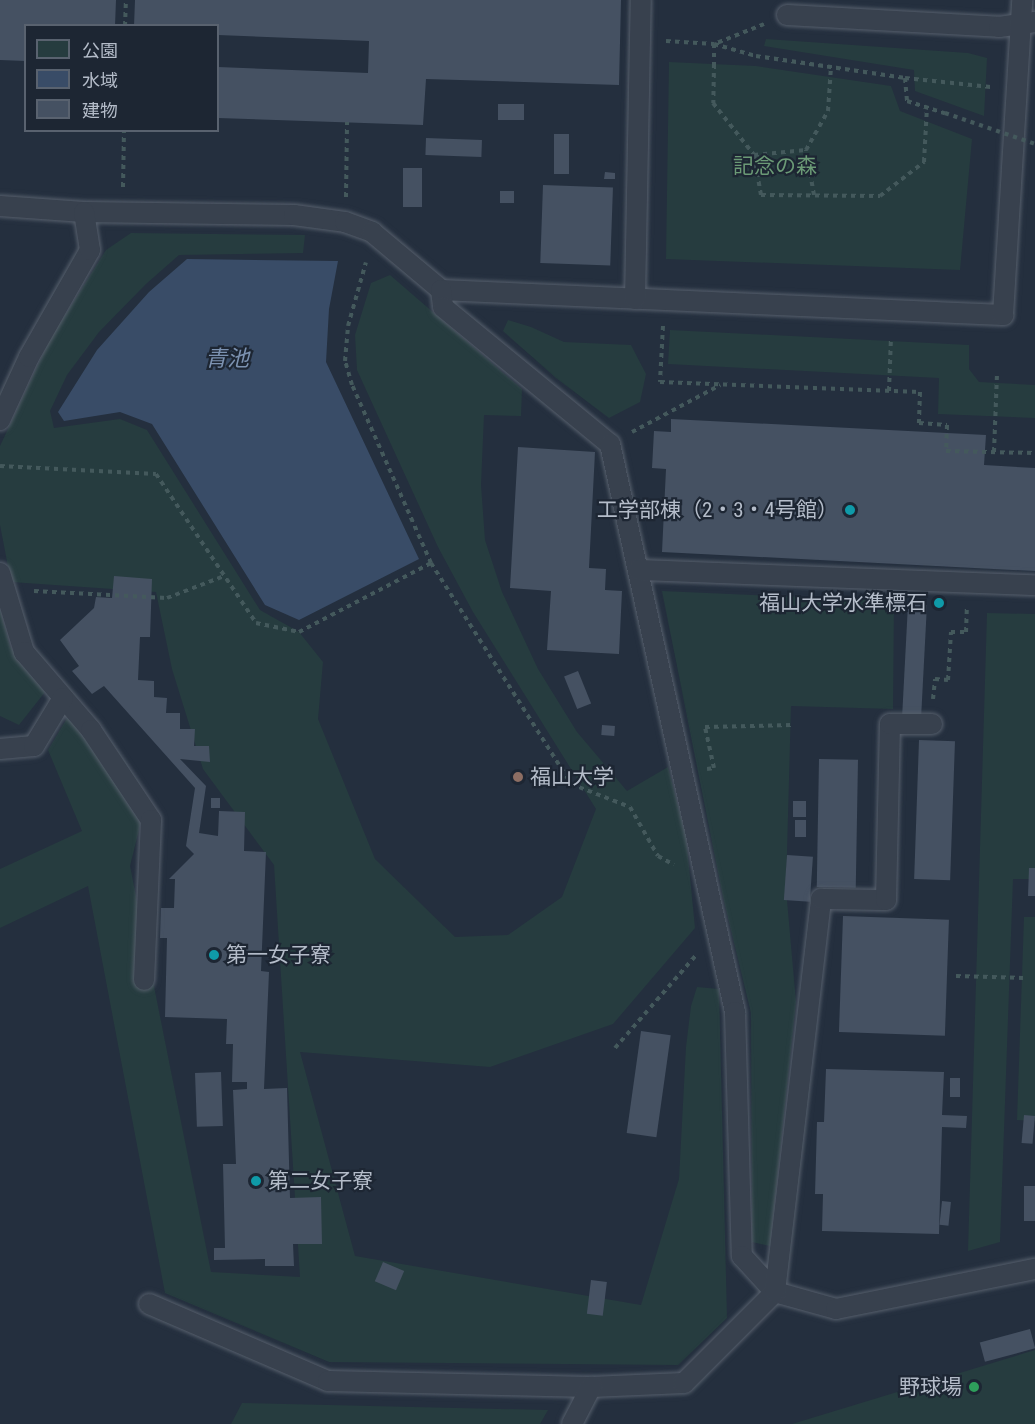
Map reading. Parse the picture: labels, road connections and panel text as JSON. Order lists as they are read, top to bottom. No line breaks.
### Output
{"water":["青池"],"parks":["記念の森"],"places":["工学部棟（2・3・4号館）","福山大学水準標石","福山大学","第一女子寮","第二女子寮","野球場"],"legend":["公園","水域","建物"]}
